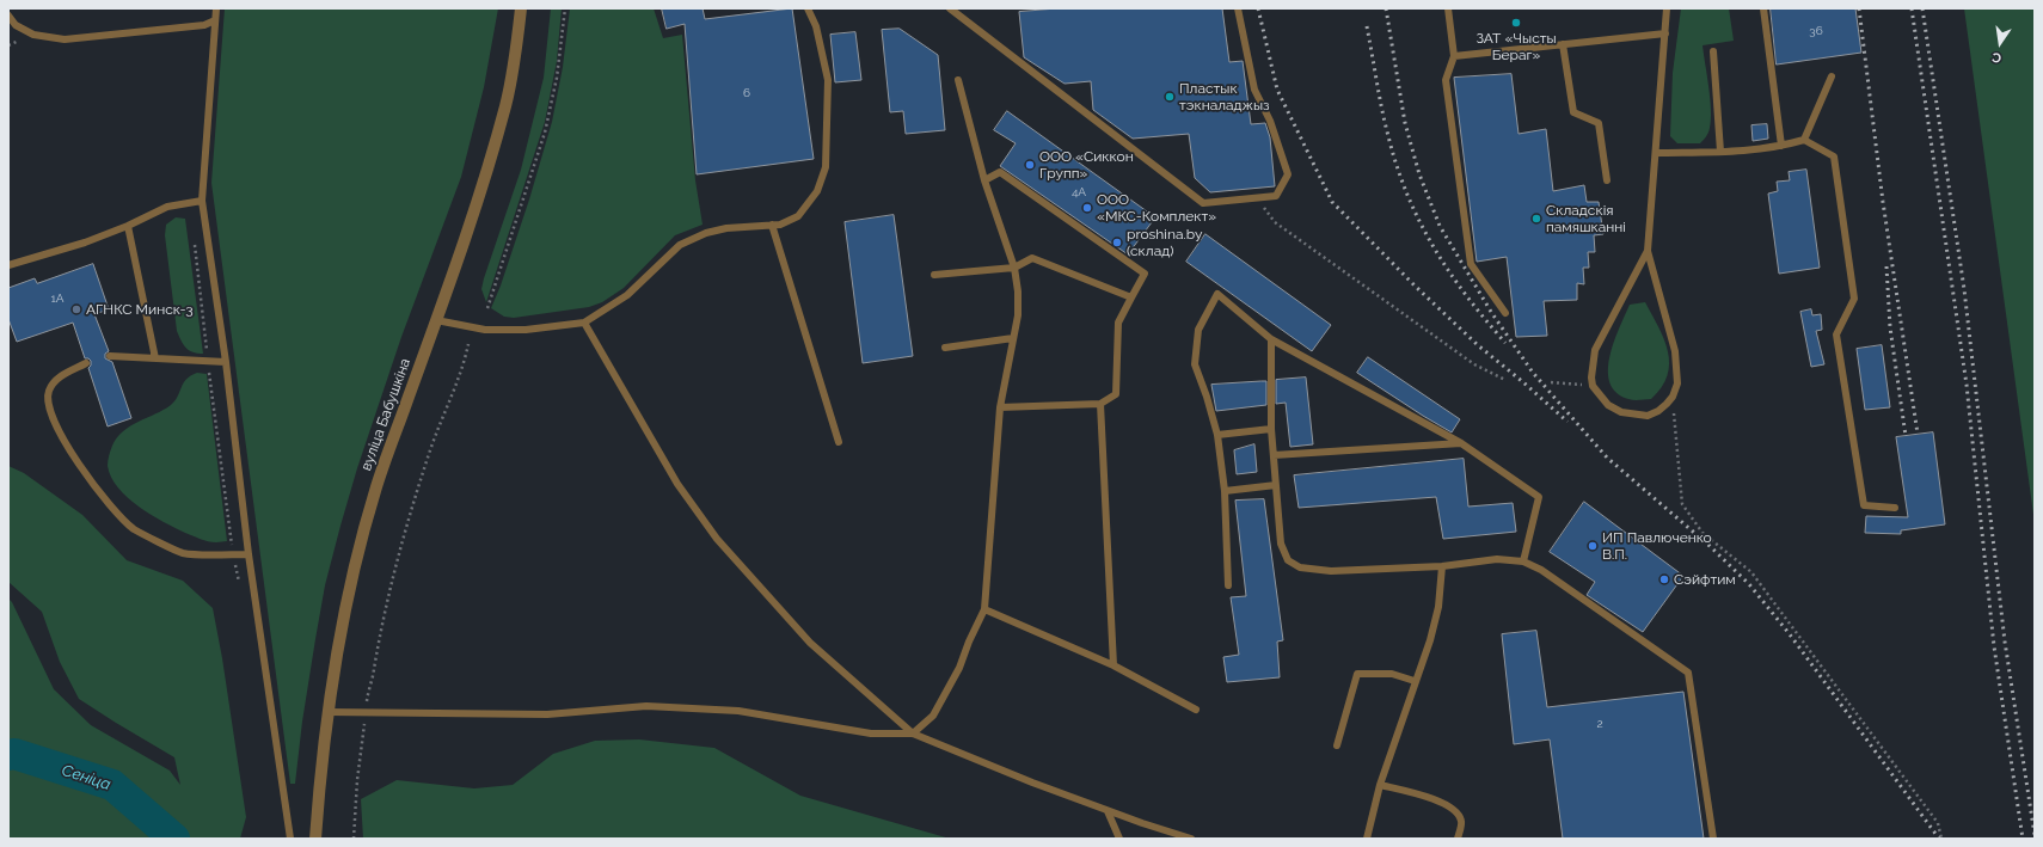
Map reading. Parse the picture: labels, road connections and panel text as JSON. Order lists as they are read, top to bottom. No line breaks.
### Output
{"streets":{"street":["вуліца Бабушкіна"]},"water":["Сеніца"],"places":["ЗАТ «Чысты Бераг»","Пластык тэкналаджыз","ООО «Сиккон Групп»","ООО «МКС-Комплект»","Складскія памяшканні","рroshina.by (склад)","АГНКС Минск-3","ИП Павлюченко В.П.","Сэйфтим"],"house_numbers":["36","6","4А","1А","2"],"north":"bottom"}
